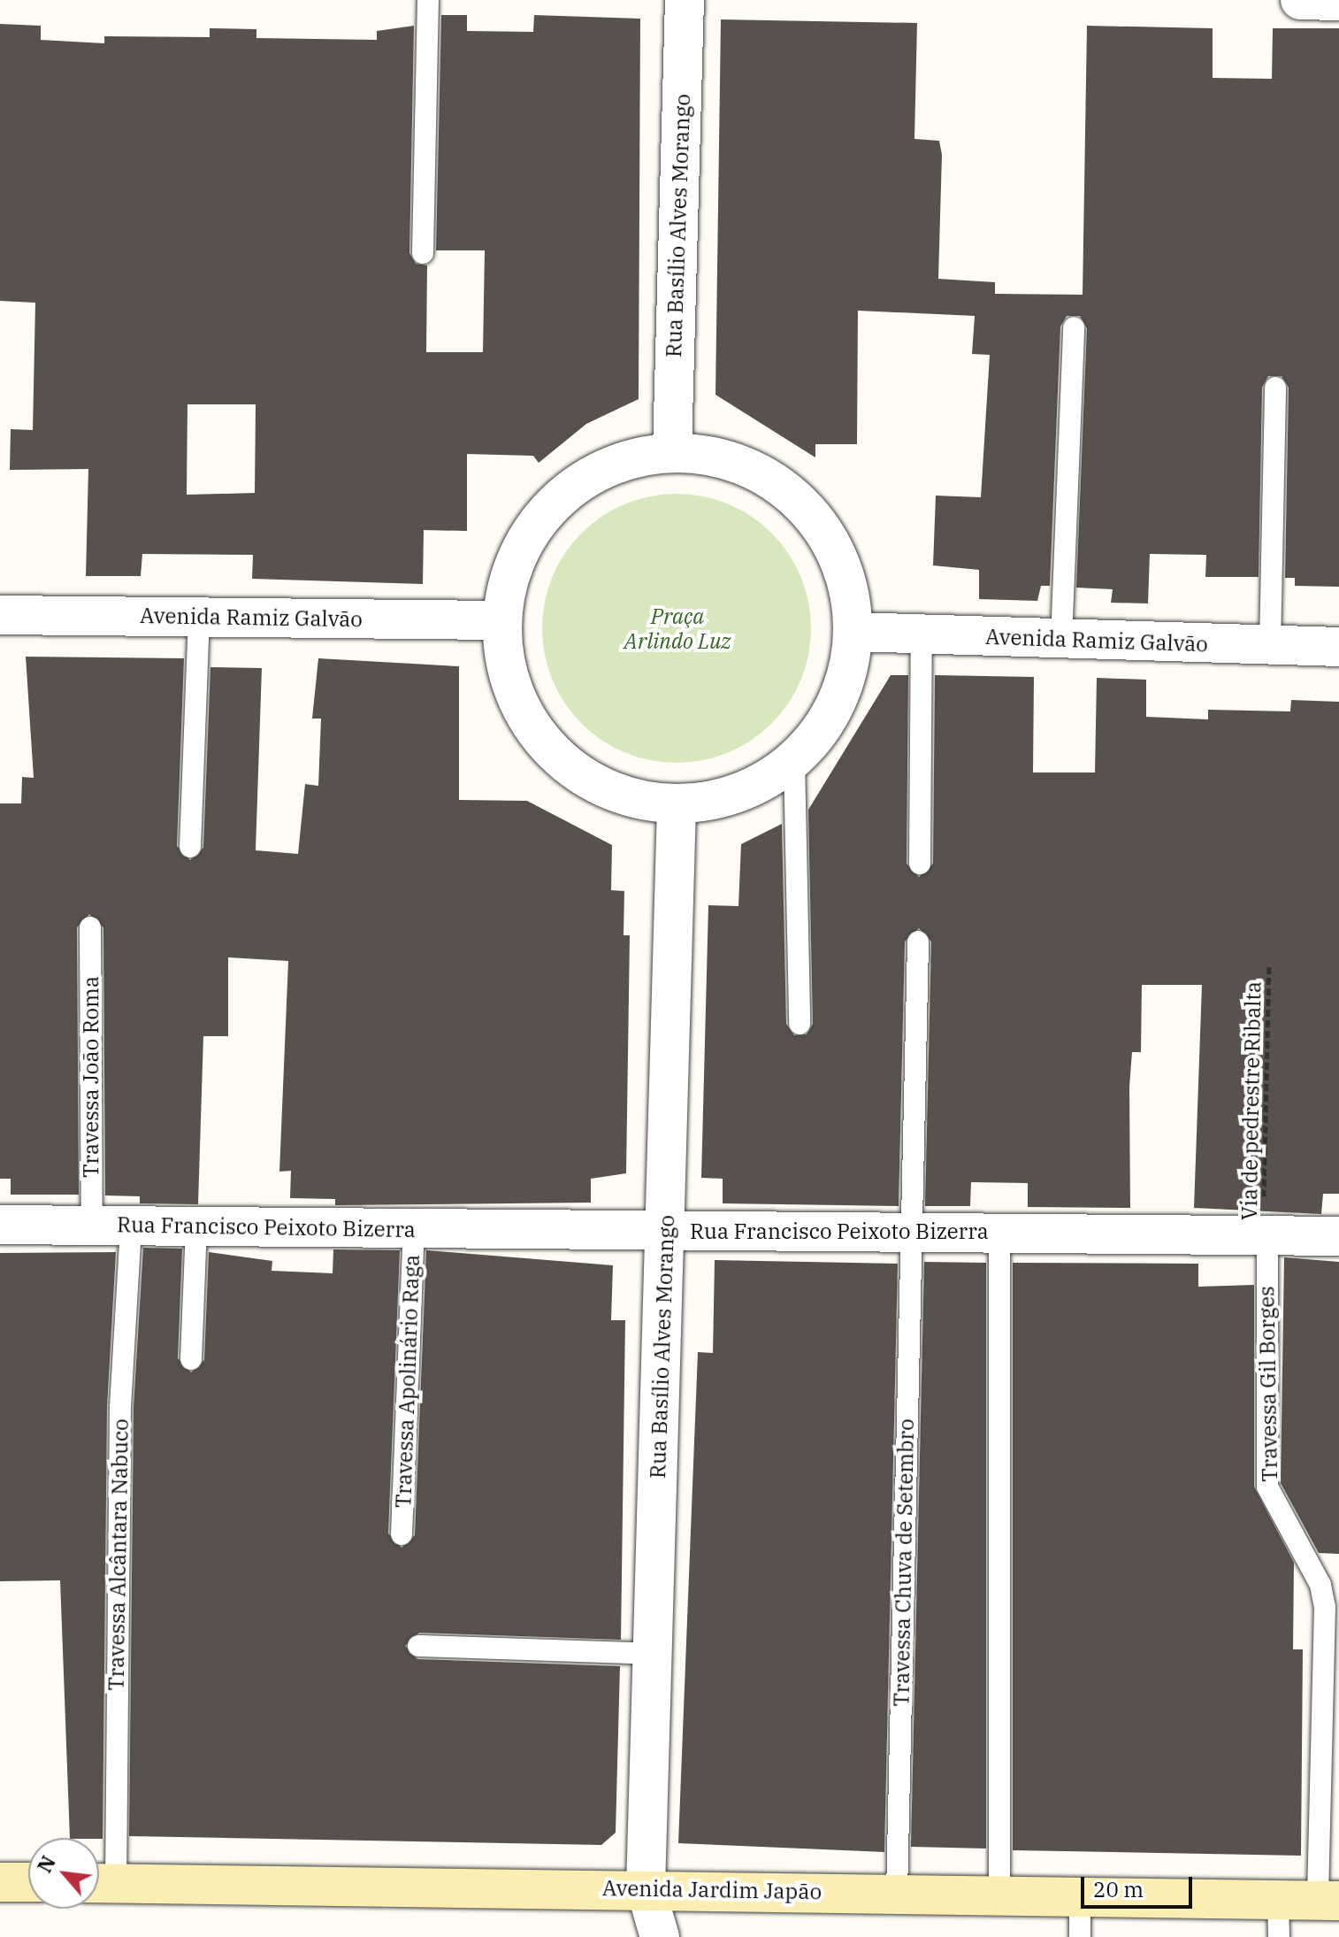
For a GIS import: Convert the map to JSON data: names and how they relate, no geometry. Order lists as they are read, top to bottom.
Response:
{
  "streets": {
    "main road": ["Avenida Jardim Japão"],
    "street": ["Rua Basílio Alves Morango", "Avenida Ramiz Galvão", "Rua Francisco Peixoto Bizerra"],
    "lane": [
      "Travessa João Roma",
      "Travessa Apolinário Raga",
      "Travessa Gil Borges",
      "Travessa Alcântara Nabuco",
      "Travessa Chuva de Setembro"
    ],
    "path": ["Via de pedrestre Ribalta"]
  },
  "crossings": [
    ["Rua Basílio Alves Morango", "Rua Francisco Peixoto Bizerra"],
    ["Rua Basílio Alves Morango", "Avenida Jardim Japão"],
    ["Travessa João Roma", "Rua Francisco Peixoto Bizerra"],
    ["Via de pedrestre Ribalta", "Rua Francisco Peixoto Bizerra"],
    ["Via de pedrestre Ribalta", "Travessa Gil Borges"],
    ["Rua Francisco Peixoto Bizerra", "Travessa Apolinário Raga"],
    ["Rua Francisco Peixoto Bizerra", "Travessa Gil Borges"],
    ["Rua Francisco Peixoto Bizerra", "Travessa Alcântara Nabuco"],
    ["Rua Francisco Peixoto Bizerra", "Travessa Chuva de Setembro"],
    ["Travessa Gil Borges", "Avenida Jardim Japão"],
    ["Travessa Alcântara Nabuco", "Avenida Jardim Japão"],
    ["Travessa Chuva de Setembro", "Avenida Jardim Japão"]
  ],
  "parks": ["Praça Arlindo Luz"],
  "scale_bar": "20 m",
  "north": "top left"
}
